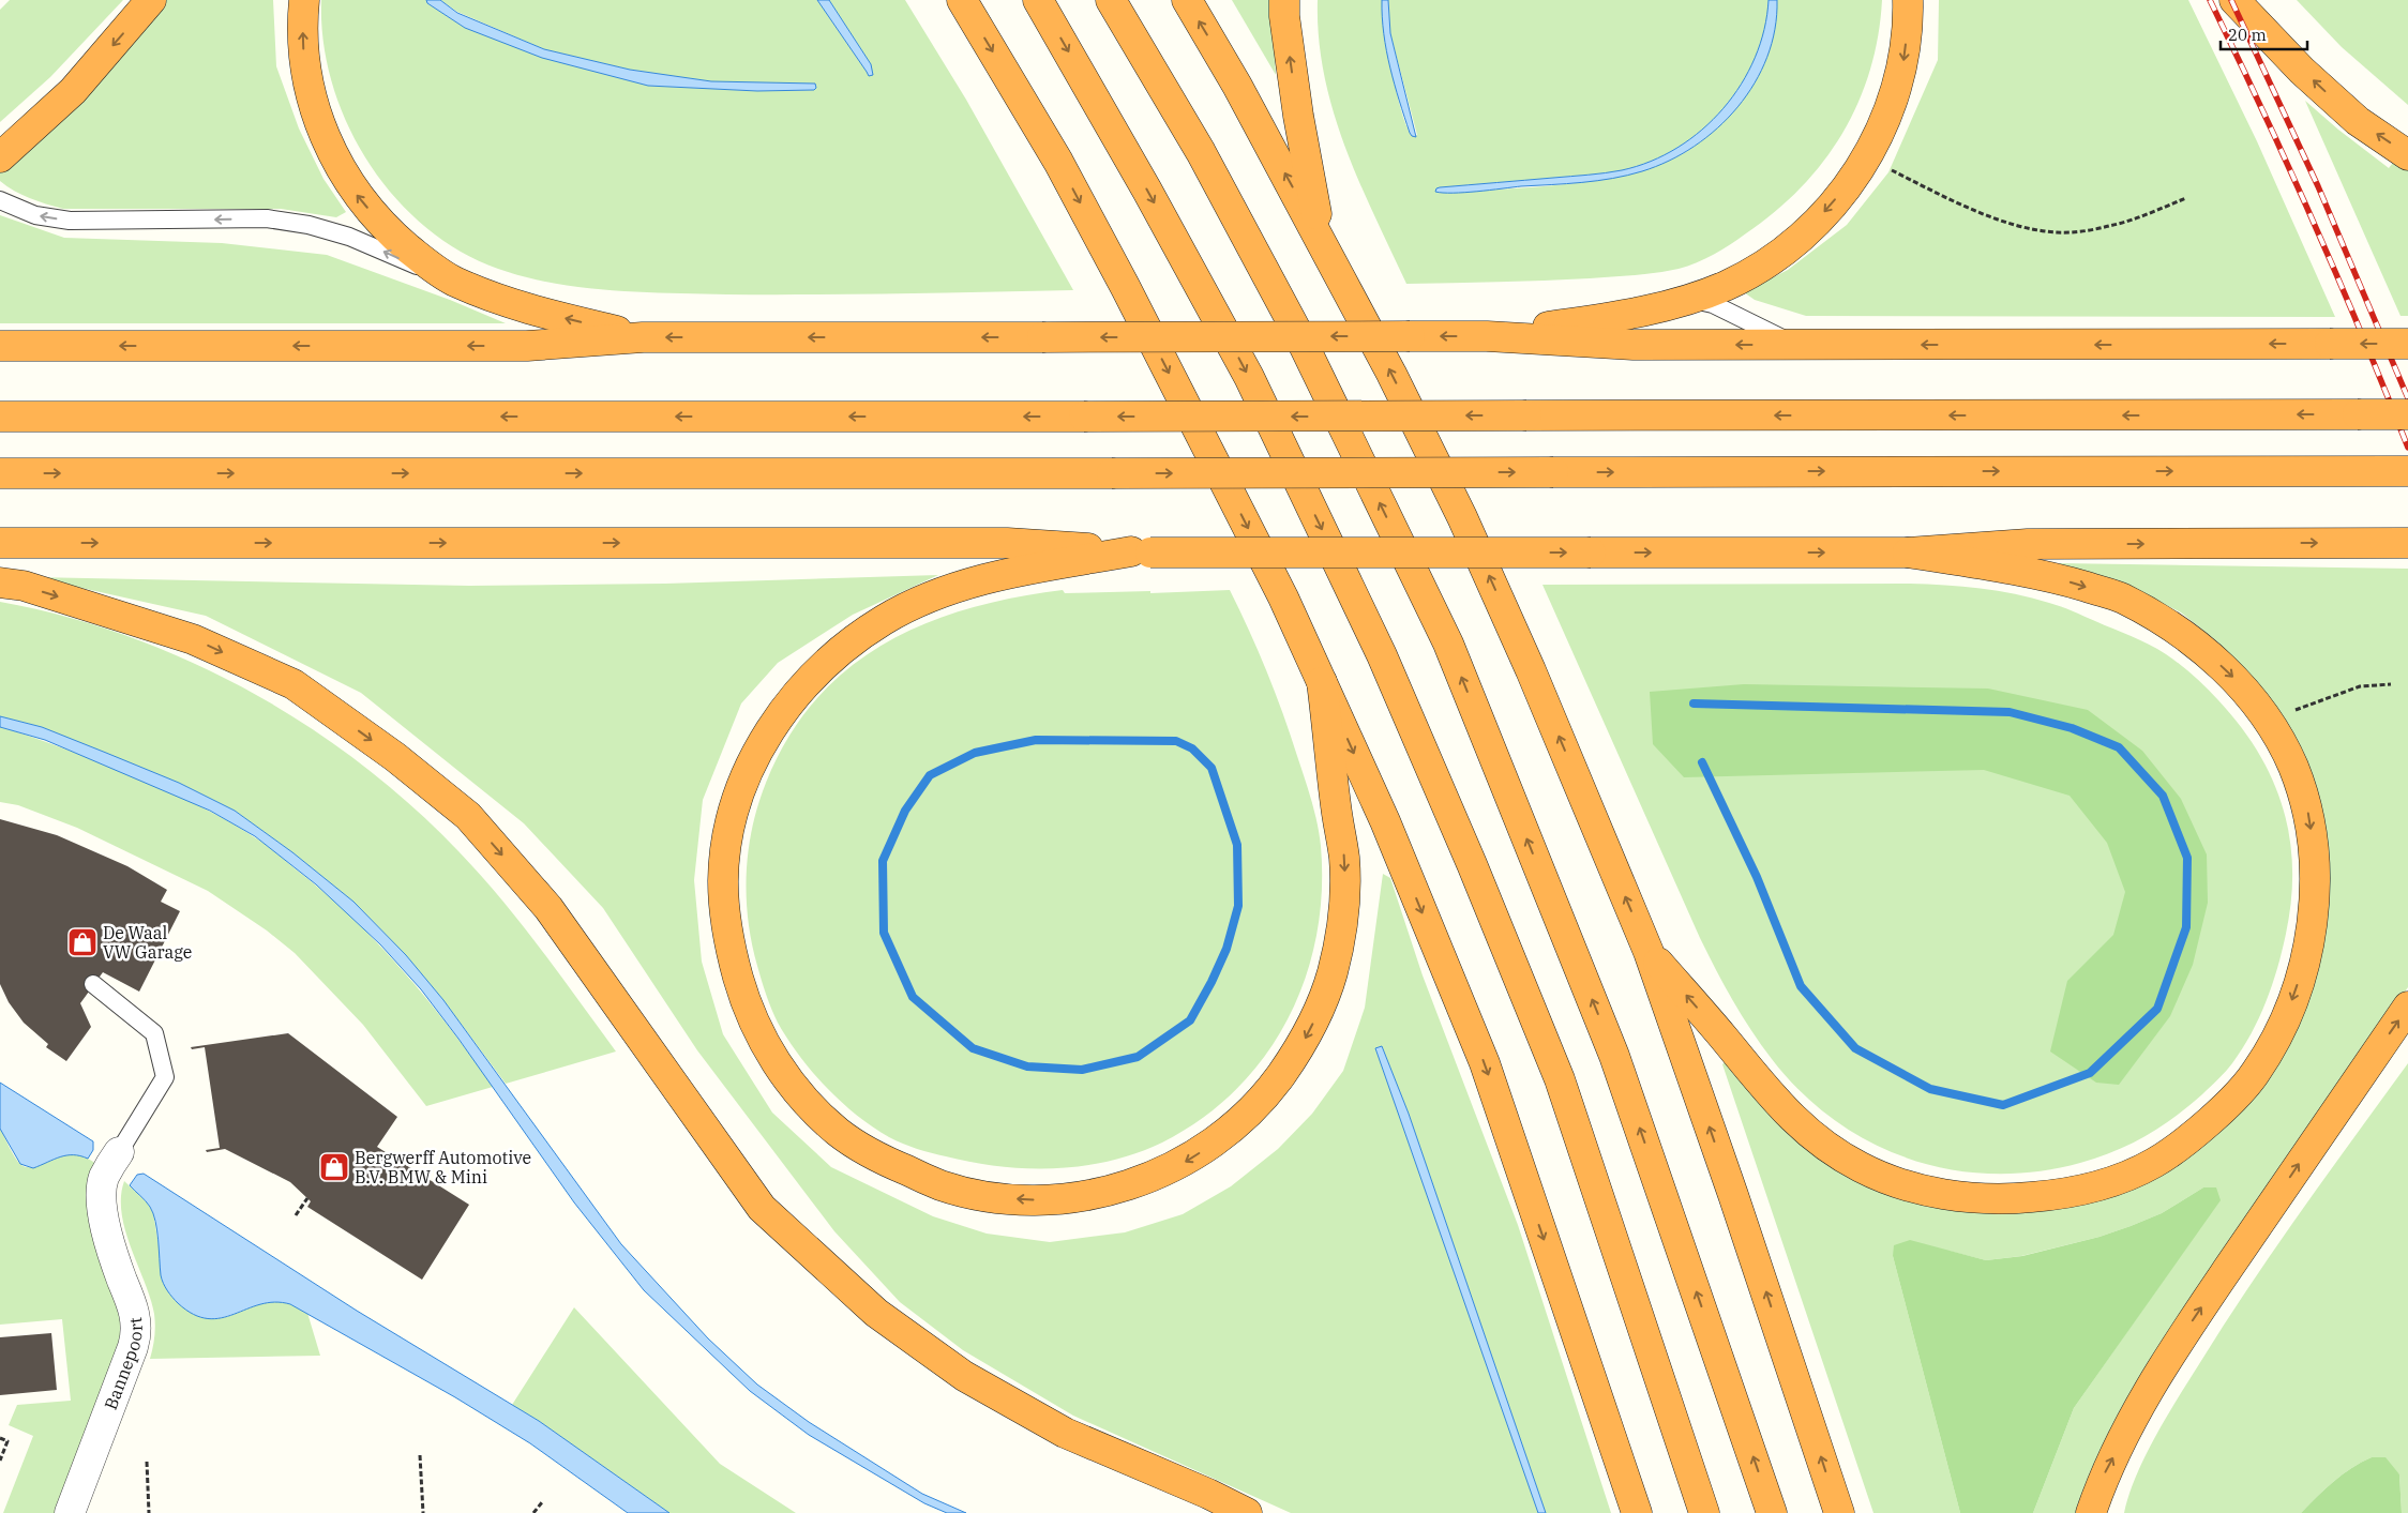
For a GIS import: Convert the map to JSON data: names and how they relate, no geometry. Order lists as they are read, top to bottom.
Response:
{
  "streets": {
    "street": ["Bannepoort"]
  },
  "places": {
    "shop": ["De Waal VW Garage", "Bergwerff Automotive B.V. BMW & Mini"]
  },
  "scale_bar": "20 m"
}
